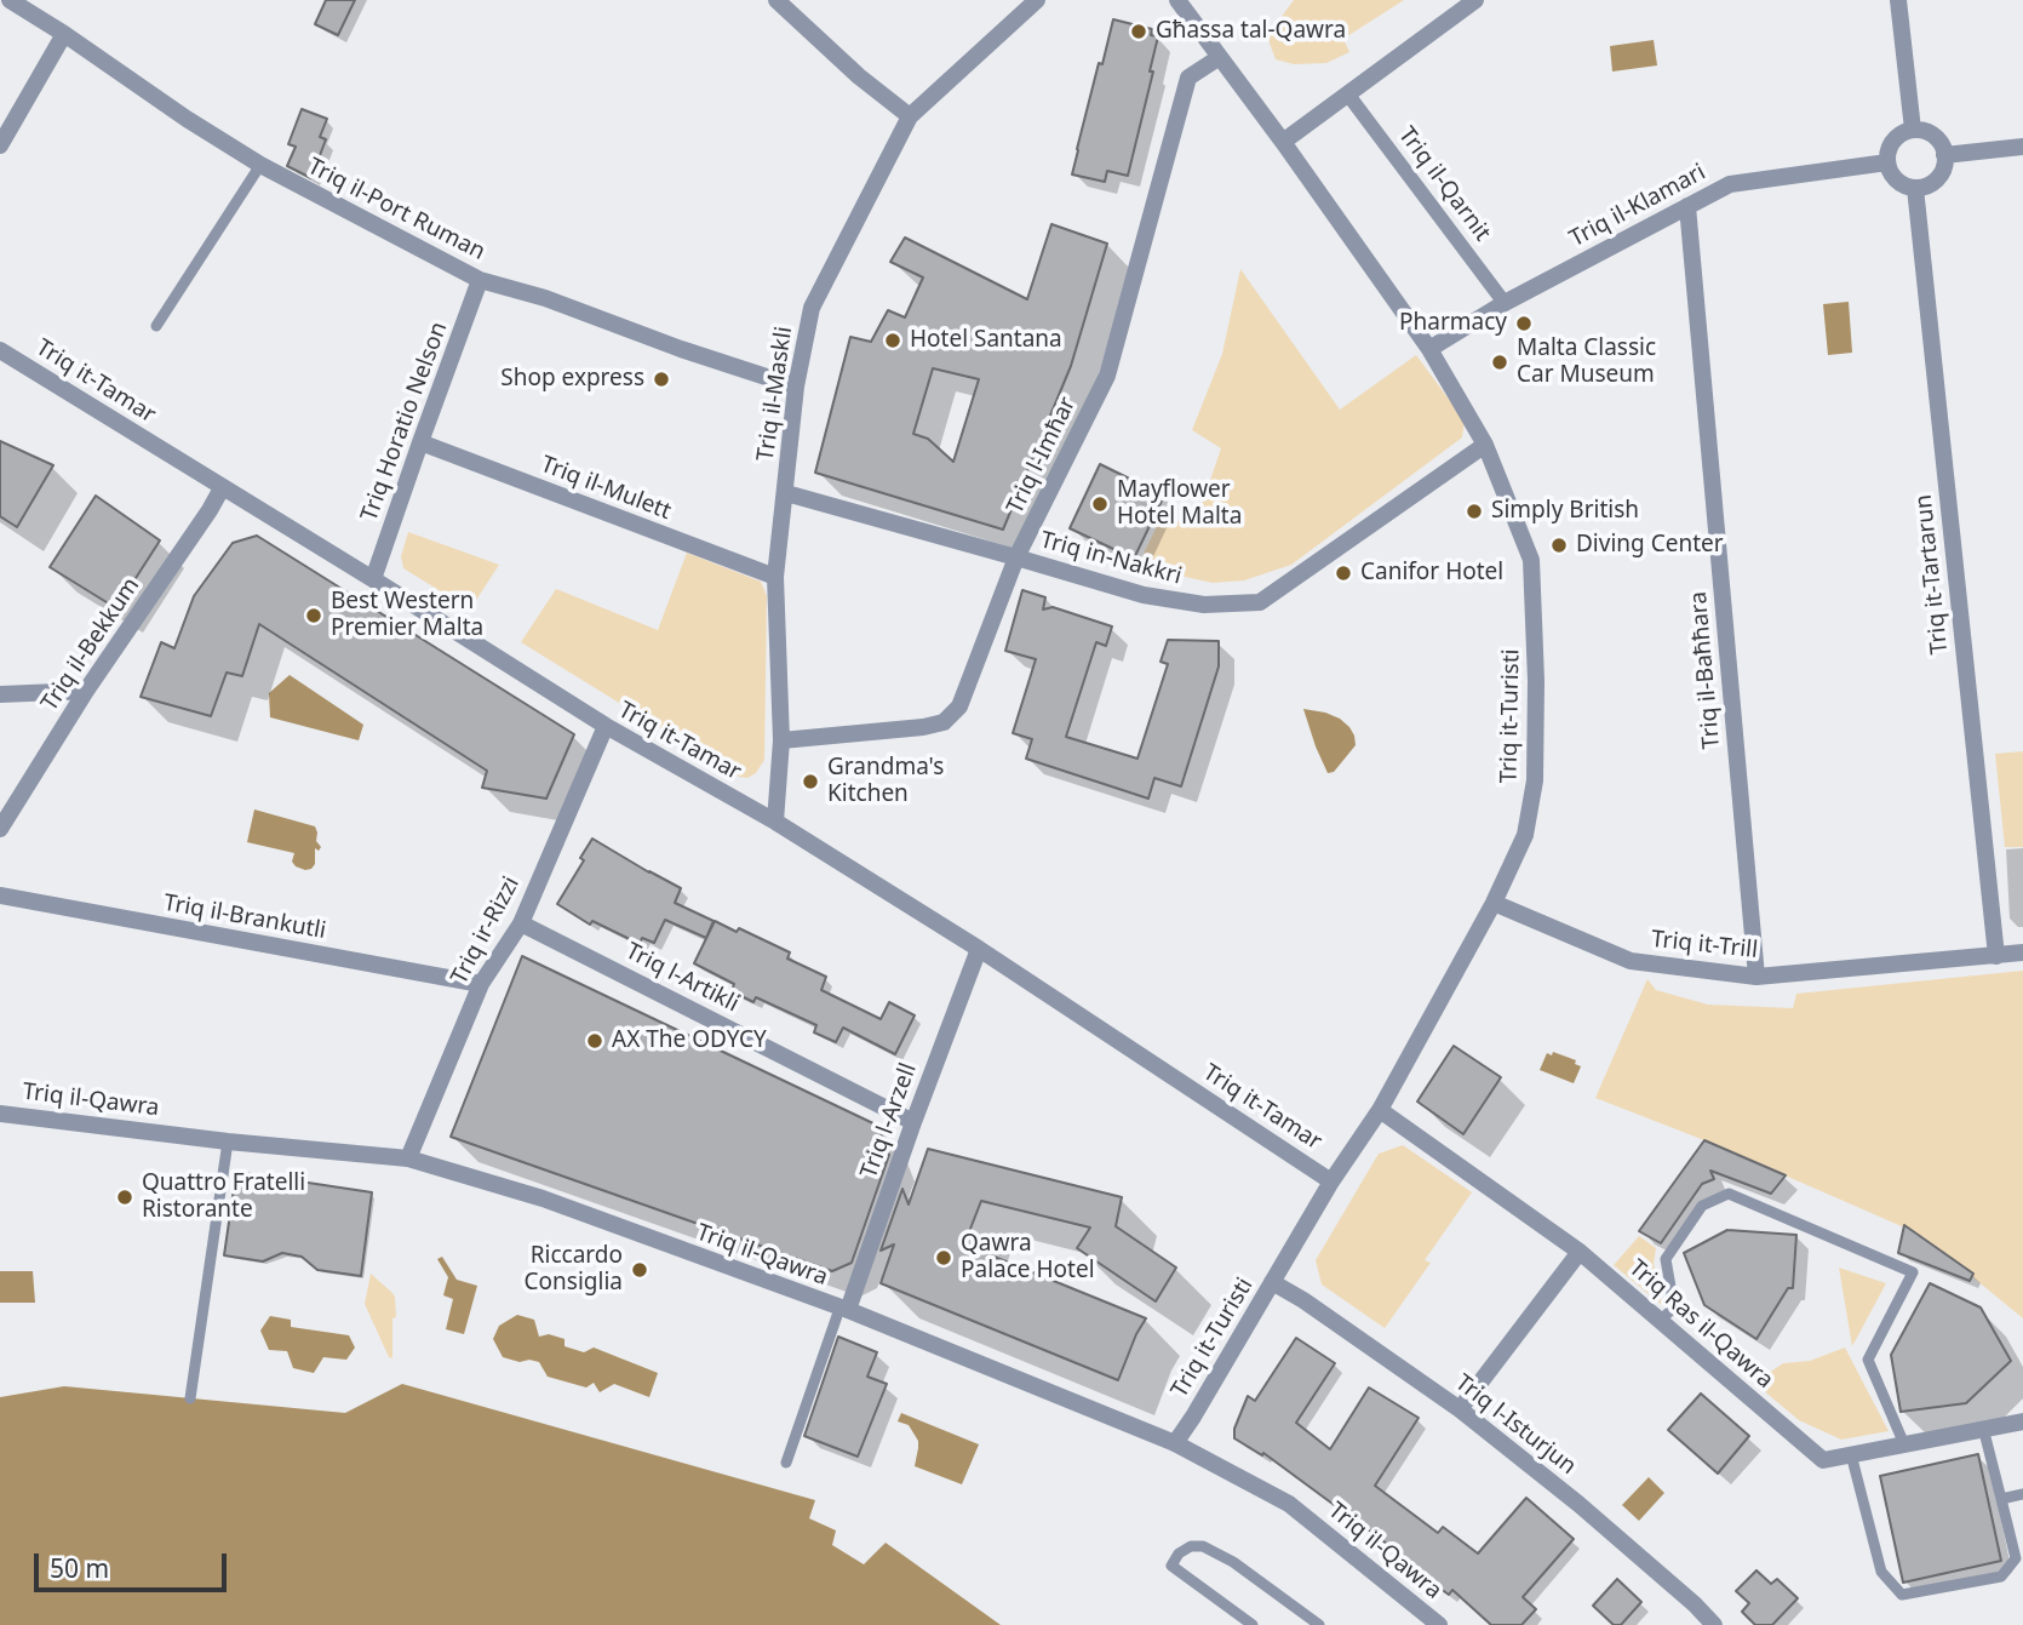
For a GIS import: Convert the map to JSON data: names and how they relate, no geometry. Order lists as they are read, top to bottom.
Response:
{
  "streets": {
    "street": [
      "Triq il-Qarnit",
      "Triq il-Klamari",
      "Triq il-Port Ruman",
      "Triq it-Tamar",
      "Triq il-Maskli",
      "Triq Horatio Nelson",
      "Triq l-Imħar",
      "Triq il-Mulett",
      "Triq in-Nakkri",
      "Triq it-Tartarun",
      "Triq il-Bekkum",
      "Triq il-Baħħara",
      "Triq it-Turisti",
      "Triq il-Brankutli",
      "Triq ir-Rizzi",
      "Triq it-Trill",
      "Triq l-Artikli",
      "Triq il-Qawra",
      "Triq l-Arzell",
      "Triq Ras il-Qawra",
      "Triq l-Isturjun"
    ]
  },
  "crossings": [
    ["Triq il-Qarnit", "Triq il-Klamari"],
    ["Triq il-Klamari", "Triq it-Tartarun"],
    ["Triq il-Klamari", "Triq il-Baħħara"],
    ["Triq il-Klamari", "Triq it-Turisti"],
    ["Triq il-Port Ruman", "Triq il-Maskli"],
    ["Triq il-Port Ruman", "Triq Horatio Nelson"],
    ["Triq it-Tamar", "Triq il-Maskli"],
    ["Triq it-Tamar", "Triq Horatio Nelson"],
    ["Triq it-Tamar", "Triq il-Bekkum"],
    ["Triq it-Tamar", "Triq it-Turisti"],
    ["Triq it-Tamar", "Triq ir-Rizzi"],
    ["Triq it-Tamar", "Triq l-Arzell"],
    ["Triq il-Maskli", "Triq l-Imħar"],
    ["Triq il-Maskli", "Triq il-Mulett"],
    ["Triq il-Maskli", "Triq in-Nakkri"],
    ["Triq Horatio Nelson", "Triq il-Mulett"],
    ["Triq l-Imħar", "Triq in-Nakkri"],
    ["Triq l-Imħar", "Triq it-Turisti"],
    ["Triq in-Nakkri", "Triq it-Turisti"],
    ["Triq it-Tartarun", "Triq it-Trill"],
    ["Triq il-Baħħara", "Triq it-Trill"],
    ["Triq it-Turisti", "Triq it-Trill"],
    ["Triq it-Turisti", "Triq il-Qawra"],
    ["Triq it-Turisti", "Triq Ras il-Qawra"],
    ["Triq it-Turisti", "Triq l-Isturjun"],
    ["Triq il-Brankutli", "Triq ir-Rizzi"],
    ["Triq ir-Rizzi", "Triq l-Artikli"],
    ["Triq ir-Rizzi", "Triq il-Qawra"],
    ["Triq l-Artikli", "Triq l-Arzell"],
    ["Triq il-Qawra", "Triq l-Arzell"]
  ],
  "places": [
    "Għassa tal-Qawra",
    "Pharmacy",
    "Hotel Santana",
    "Malta Classic Car Museum",
    "Shop express",
    "Mayflower Hotel Malta",
    "Simply British",
    "Diving Center",
    "Canifor Hotel",
    "Best Western Premier Malta",
    "Grandma's Kitchen",
    "AX The ODYCY",
    "Quattro Fratelli Ristorante",
    "Qawra Palace Hotel",
    "Riccardo Consiglia"
  ],
  "scale_bar": "50 m"
}
